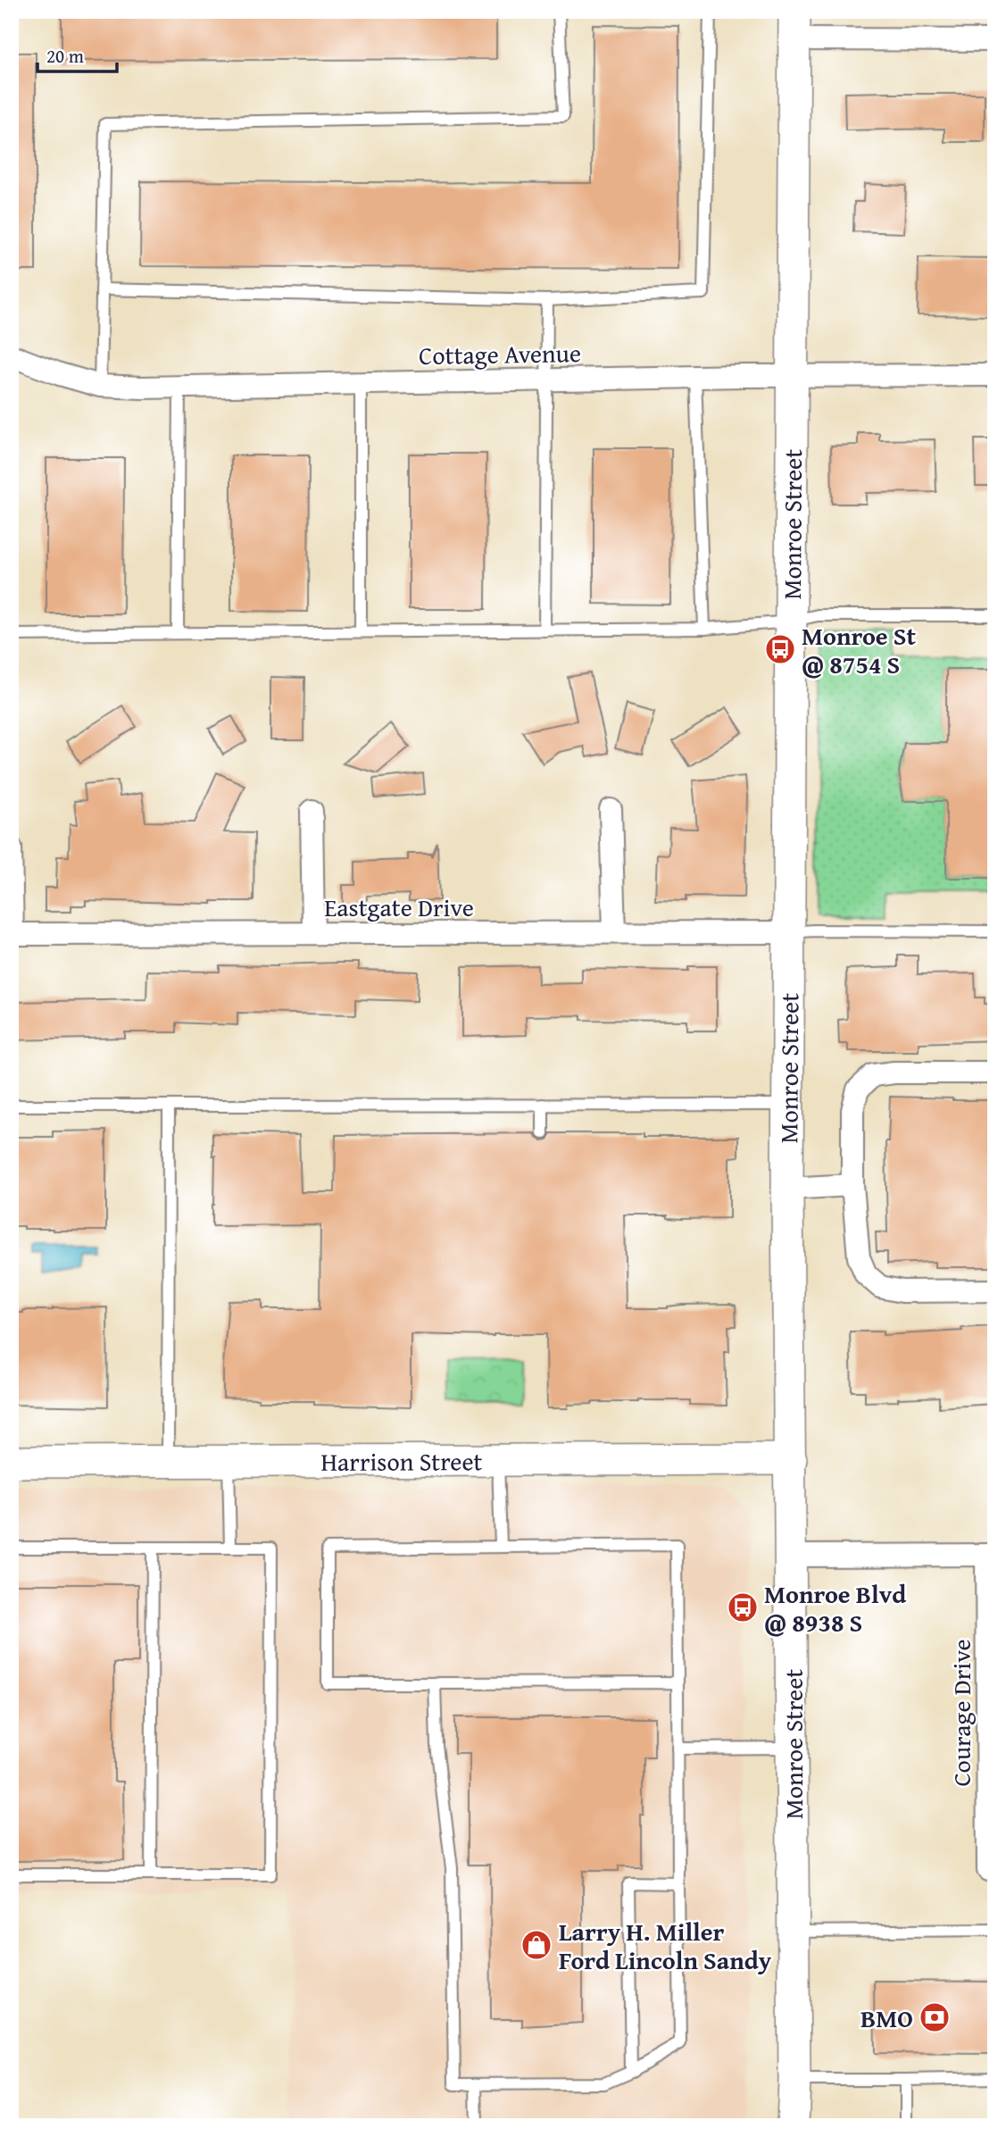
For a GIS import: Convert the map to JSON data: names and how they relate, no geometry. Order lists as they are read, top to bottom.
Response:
{
  "streets": {
    "street": [
      "Cottage Avenue",
      "Monroe Street",
      "Eastgate Drive",
      "Harrison Street",
      "Courage Drive"
    ]
  },
  "crossings": [
    ["Cottage Avenue", "Monroe Street"],
    ["Monroe Street", "Eastgate Drive"],
    ["Monroe Street", "Harrison Street"]
  ],
  "places": {
    "bus stop": ["Monroe St @ 8754 S", "Monroe Blvd @ 8938 S"],
    "shop": ["Larry H. Miller Ford Lincoln Sandy"],
    "bank": ["BMO"]
  },
  "scale_bar": "20 m"
}
